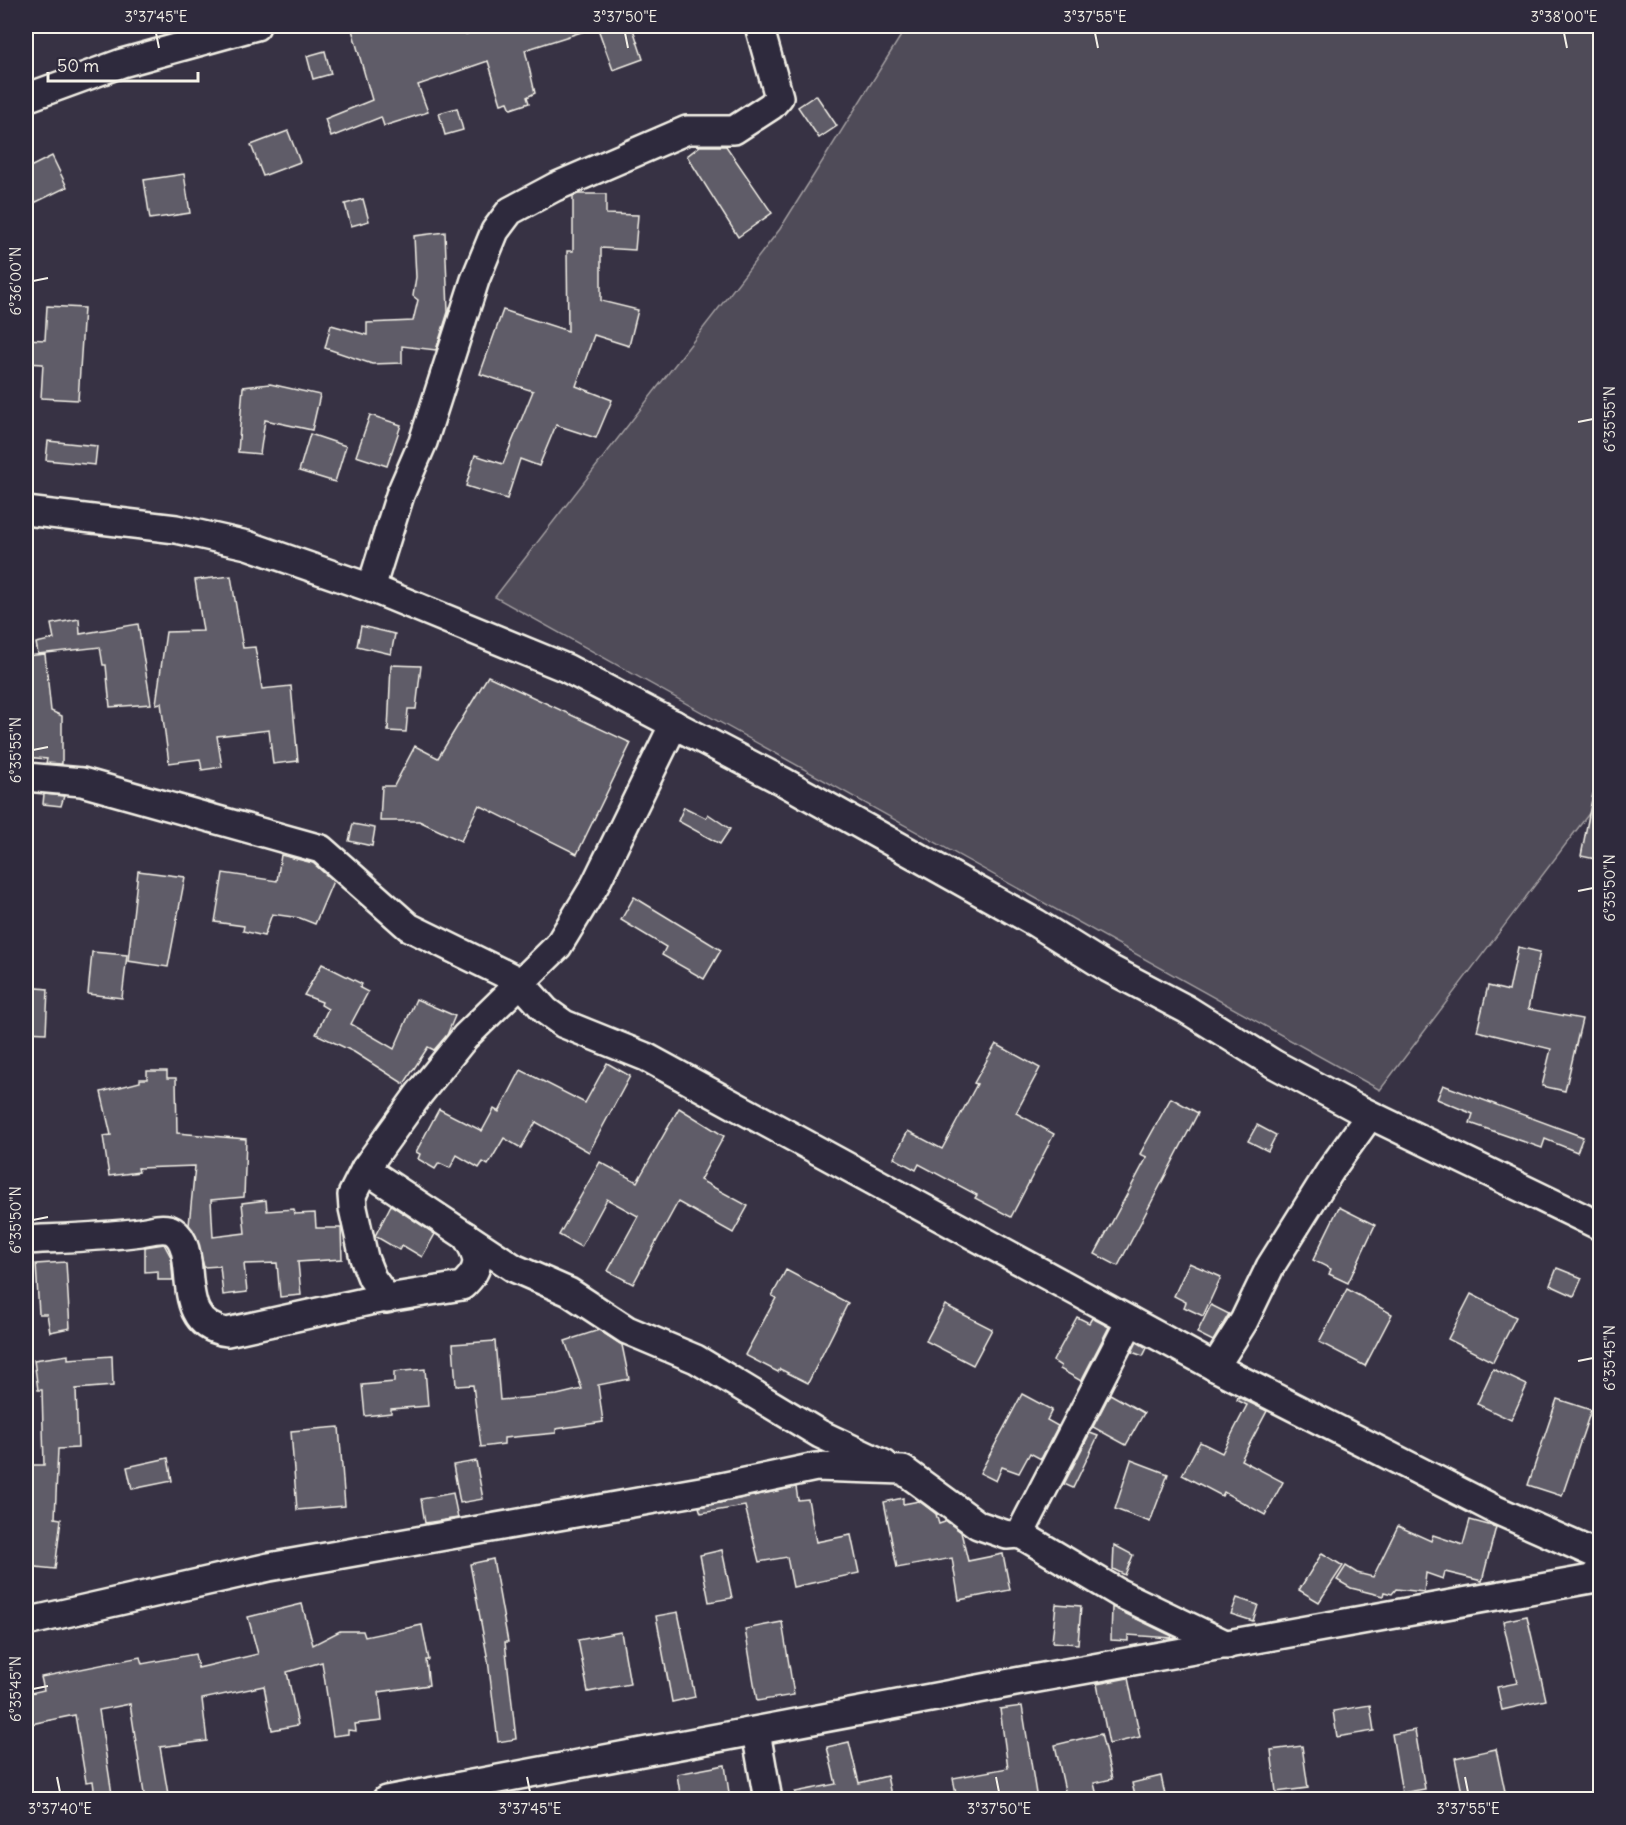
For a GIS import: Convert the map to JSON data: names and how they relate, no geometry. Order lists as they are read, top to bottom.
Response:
{
  "scale_bar": "50 m",
  "coordinates": [
    "3°37'45\"E",
    "3°37'50\"E",
    "3°37'55\"E",
    "3°38'00\"E",
    "6°36'00\"N",
    "6°35'55\"N",
    "6°35'50\"N",
    "6°35'45\"N",
    "3°37'40\"E"
  ]
}
